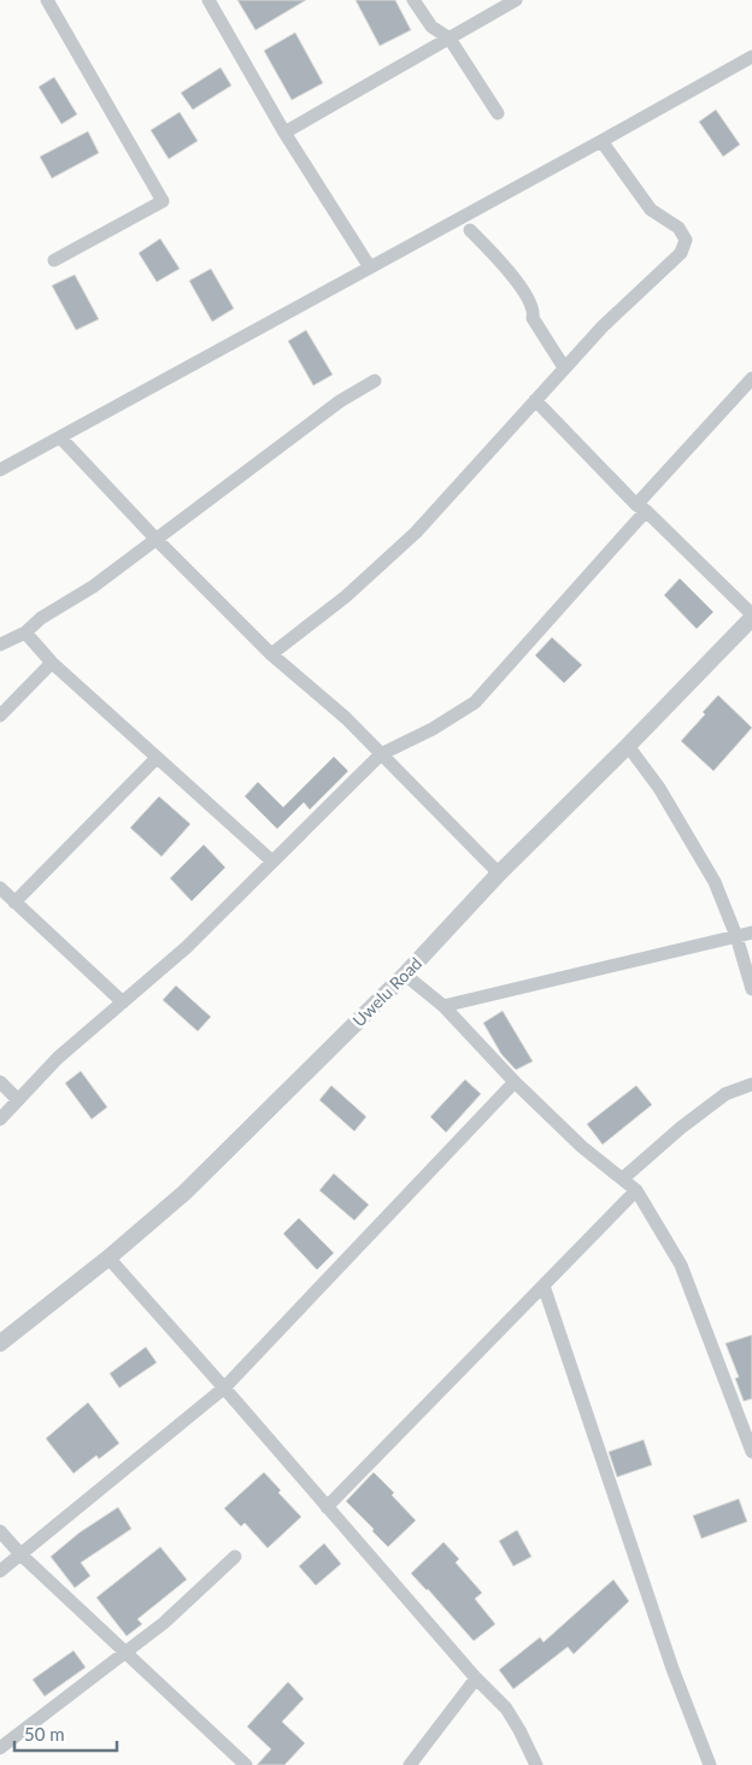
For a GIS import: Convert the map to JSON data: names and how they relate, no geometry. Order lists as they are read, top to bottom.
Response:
{
  "streets": {
    "street": ["Uwelu Road"]
  },
  "scale_bar": "50 m"
}
